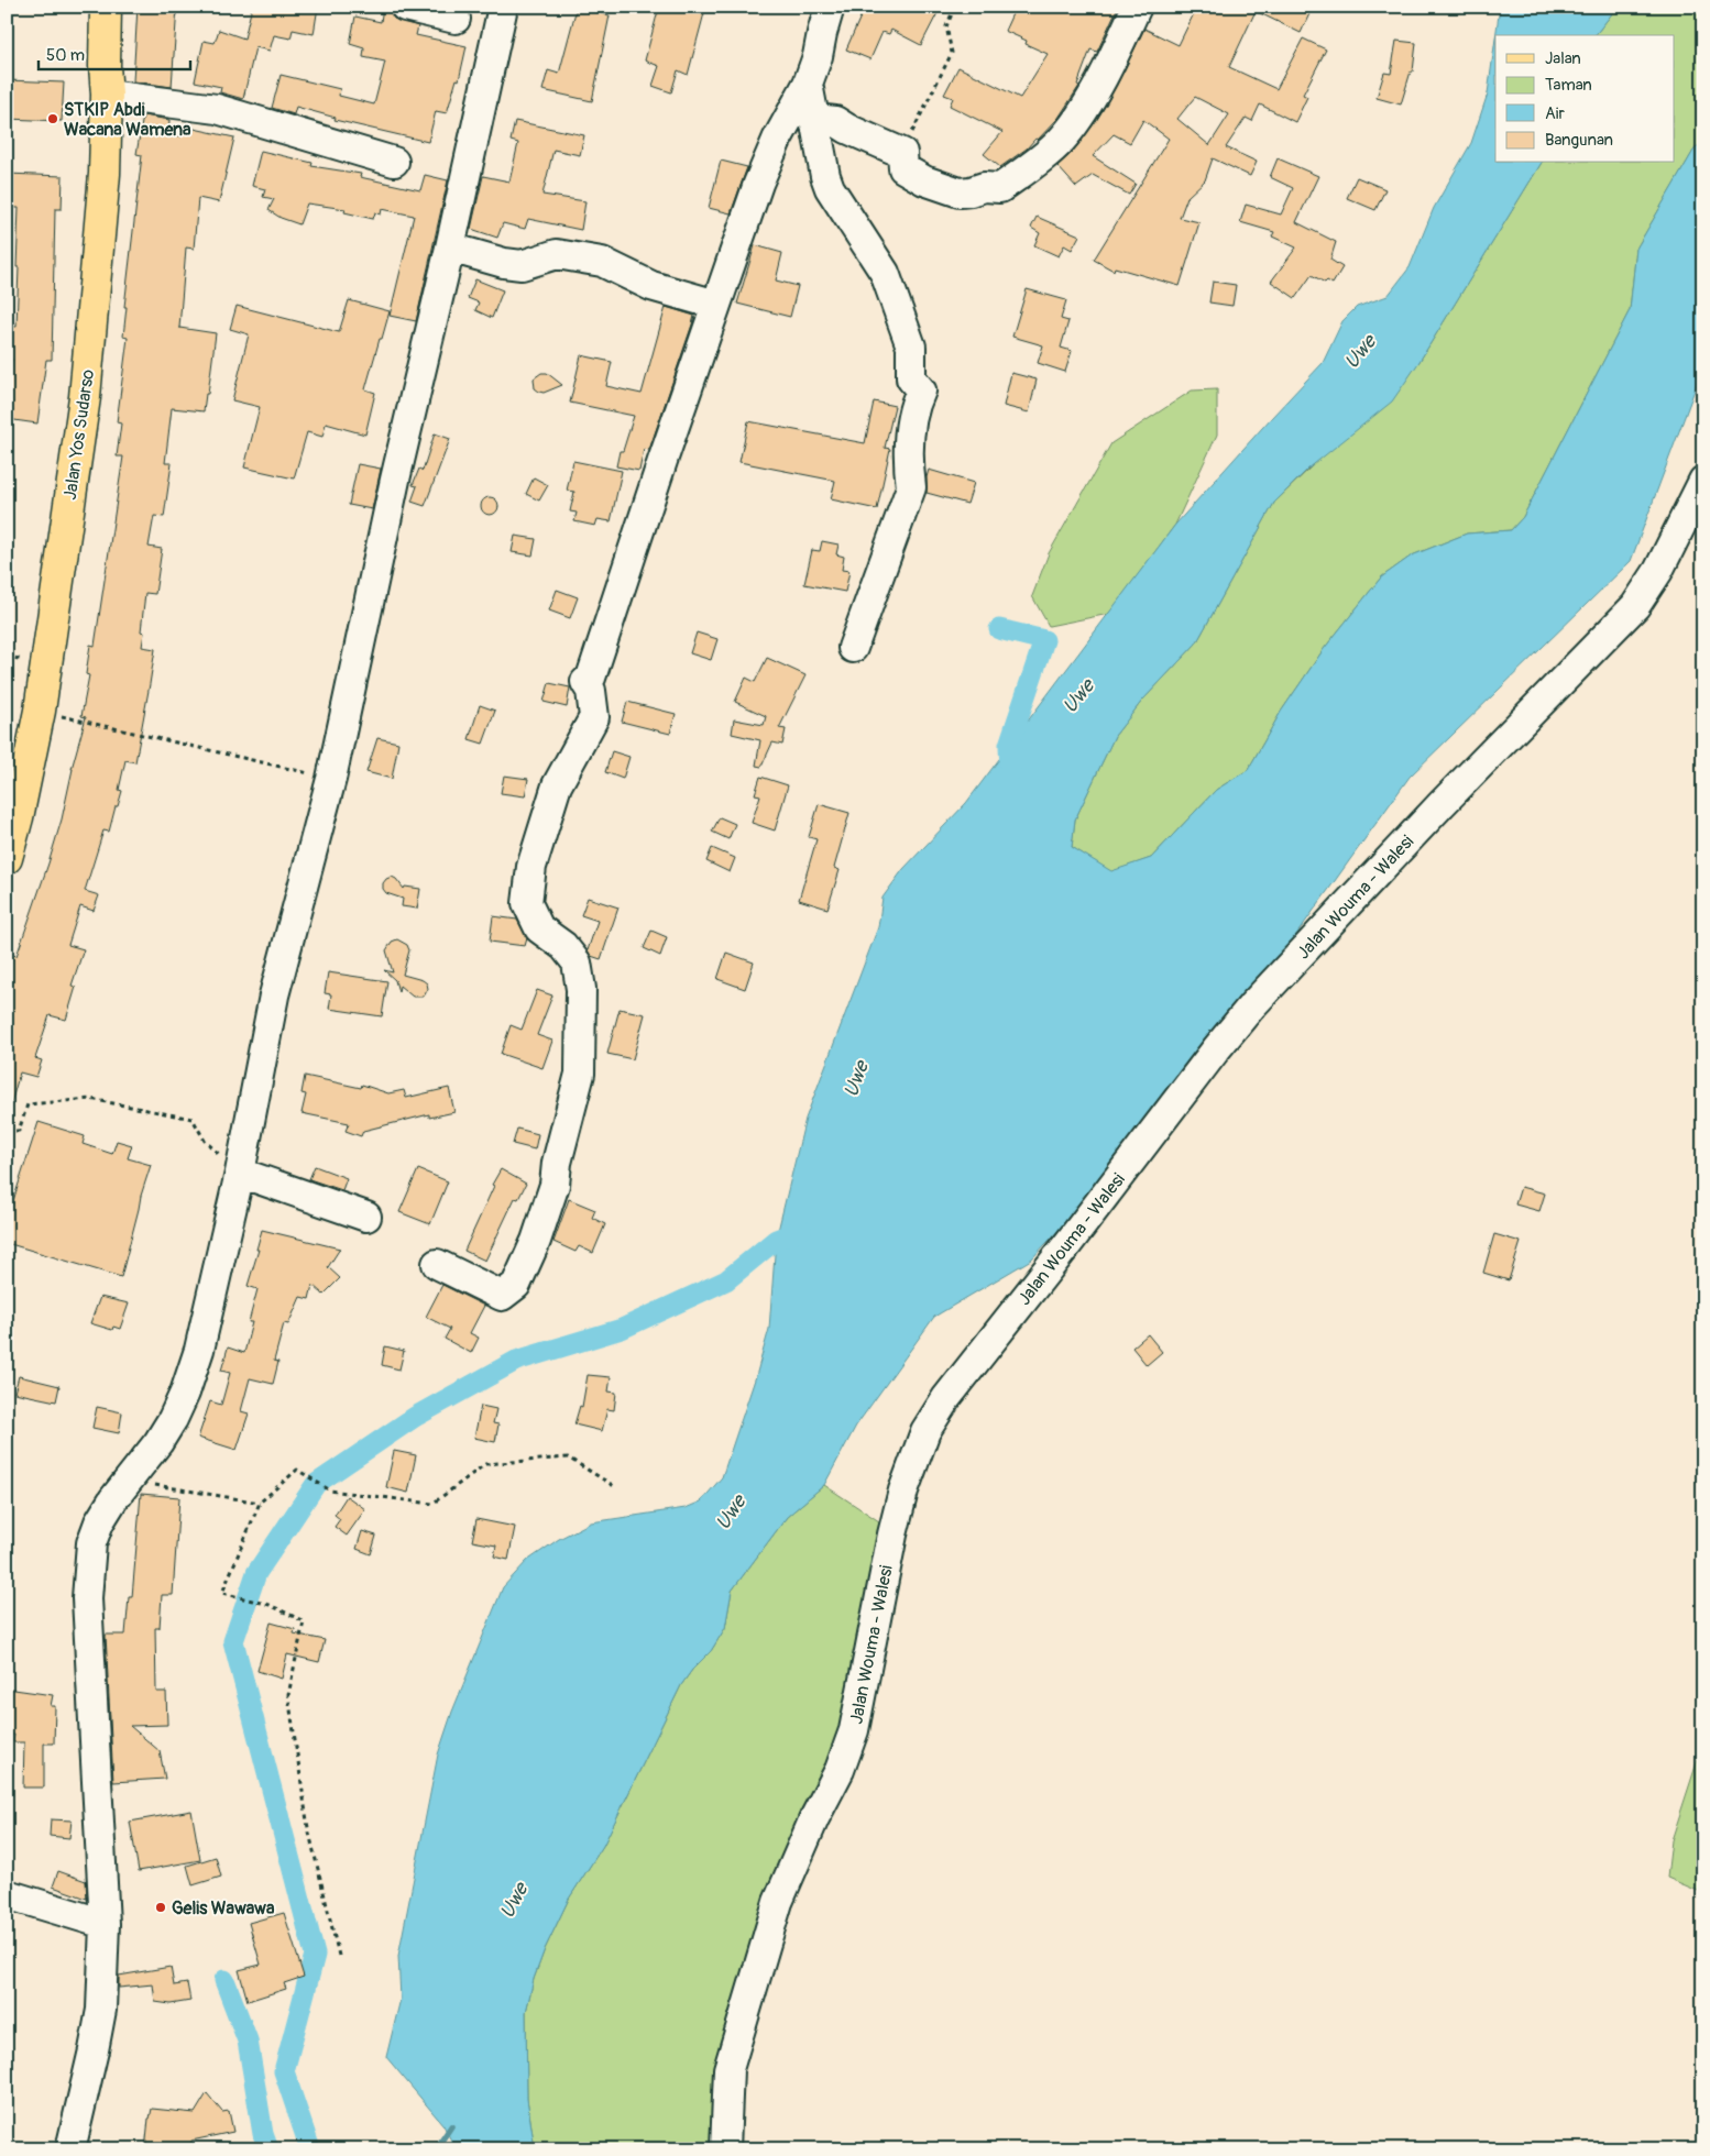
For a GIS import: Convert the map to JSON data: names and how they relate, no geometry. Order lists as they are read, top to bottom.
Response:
{
  "streets": {
    "main road": ["Jalan Yos Sudarso"],
    "street": ["Jalan Wouma - Walesi"]
  },
  "water": ["Uwe"],
  "places": ["STKIP Abdi Wacana Wamena", "Gelis Wawawa"],
  "legend": [
    "Jalan",
    "Taman",
    "Air",
    "Bangunan"
  ],
  "scale_bar": "50 m"
}
